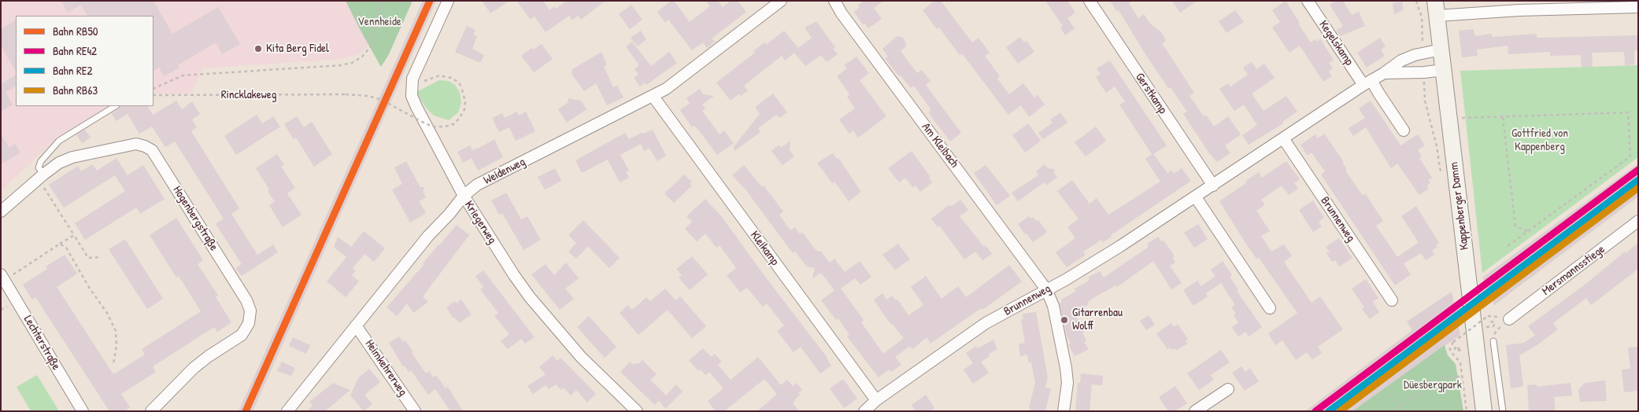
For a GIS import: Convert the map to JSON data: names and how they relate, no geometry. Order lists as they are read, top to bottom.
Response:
{
  "streets": {
    "main road": ["Kappenberger Damm"],
    "street": [
      "Kegelskamp",
      "Gerstkamp",
      "Am Kleibach",
      "Weidenweg",
      "Hogenbergstraße",
      "Brunnenweg",
      "Kriegerweg",
      "Kleikamp",
      "Mersmannsstiege",
      "Lechterstraße",
      "Heimkehrerweg"
    ],
    "path": ["Rincklakeweg"]
  },
  "crossings": [
    ["Kegelskamp", "Brunnenweg"],
    ["Gerstkamp", "Brunnenweg"],
    ["Rincklakeweg", "Kriegerweg"],
    ["Am Kleibach", "Brunnenweg"],
    ["Weidenweg", "Kriegerweg"],
    ["Weidenweg", "Kleikamp"],
    ["Weidenweg", "Heimkehrerweg"],
    ["Kappenberger Damm", "Brunnenweg"],
    ["Brunnenweg", "Kleikamp"]
  ],
  "parks": ["Vennheide", "Gottfried von Kappenberg", "Düesbergpark"],
  "places": ["Kita Berg Fidel", "Gitarrenbau Wolff"],
  "lines": [
    "rail line RB50",
    "rail line RE42",
    "rail line RE2",
    "rail line RB63"
  ],
  "legend": [
    "Bahn RB50",
    "Bahn RE42",
    "Bahn RE2",
    "Bahn RB63"
  ]
}
